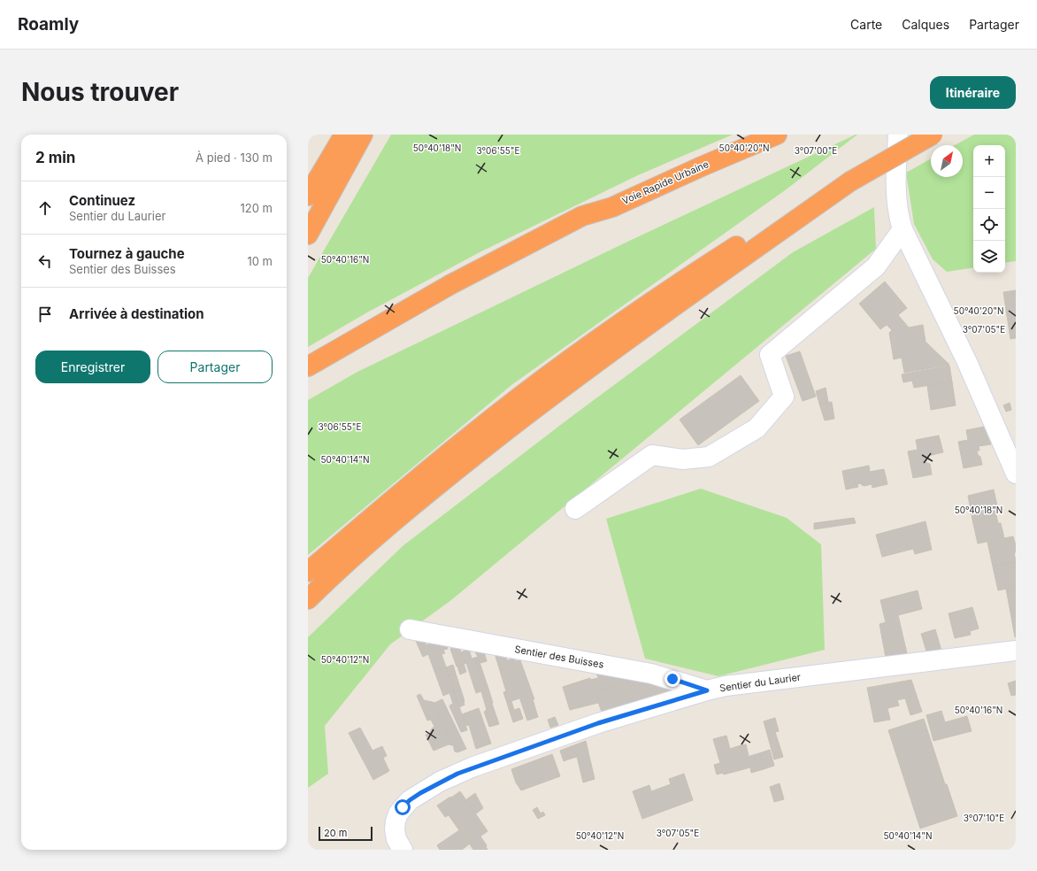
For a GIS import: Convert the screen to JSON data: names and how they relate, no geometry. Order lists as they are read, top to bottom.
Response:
{
  "streets": {
    "highway": ["Voie Rapide Urbaine"],
    "street": ["Sentier des Buisses", "Sentier du Laurier"]
  },
  "crossings": [
    ["Sentier des Buisses", "Sentier du Laurier"]
  ],
  "scale_bar": "20 m",
  "north": "top right",
  "page": {
    "header": "Roamly",
    "nav": ["Carte", "Calques", "Partager"],
    "buttons": [
      "Itinéraire",
      ["Enregistrer", "Partager"]
    ],
    "title": "Nous trouver",
    "heading": ["2 min", "À pied · 130 m"],
    "map_buttons": ["+", "−"],
    "list": [
      ["Continuez", "Sentier du Laurier", "120 m"],
      ["Tournez à gauche", "Sentier des Buisses", "10 m"],
      "Arrivée à destination"
    ],
    "scale": "20 m"
  },
  "coordinates": [
    "50°40'18\"N",
    "50°40'20\"N",
    "3°07'00\"E",
    "3°06'55\"E",
    "50°40'16\"N",
    "3°07'05\"E",
    "50°40'14\"N",
    "50°40'12\"N",
    "3°07'10\"E"
  ]
}
